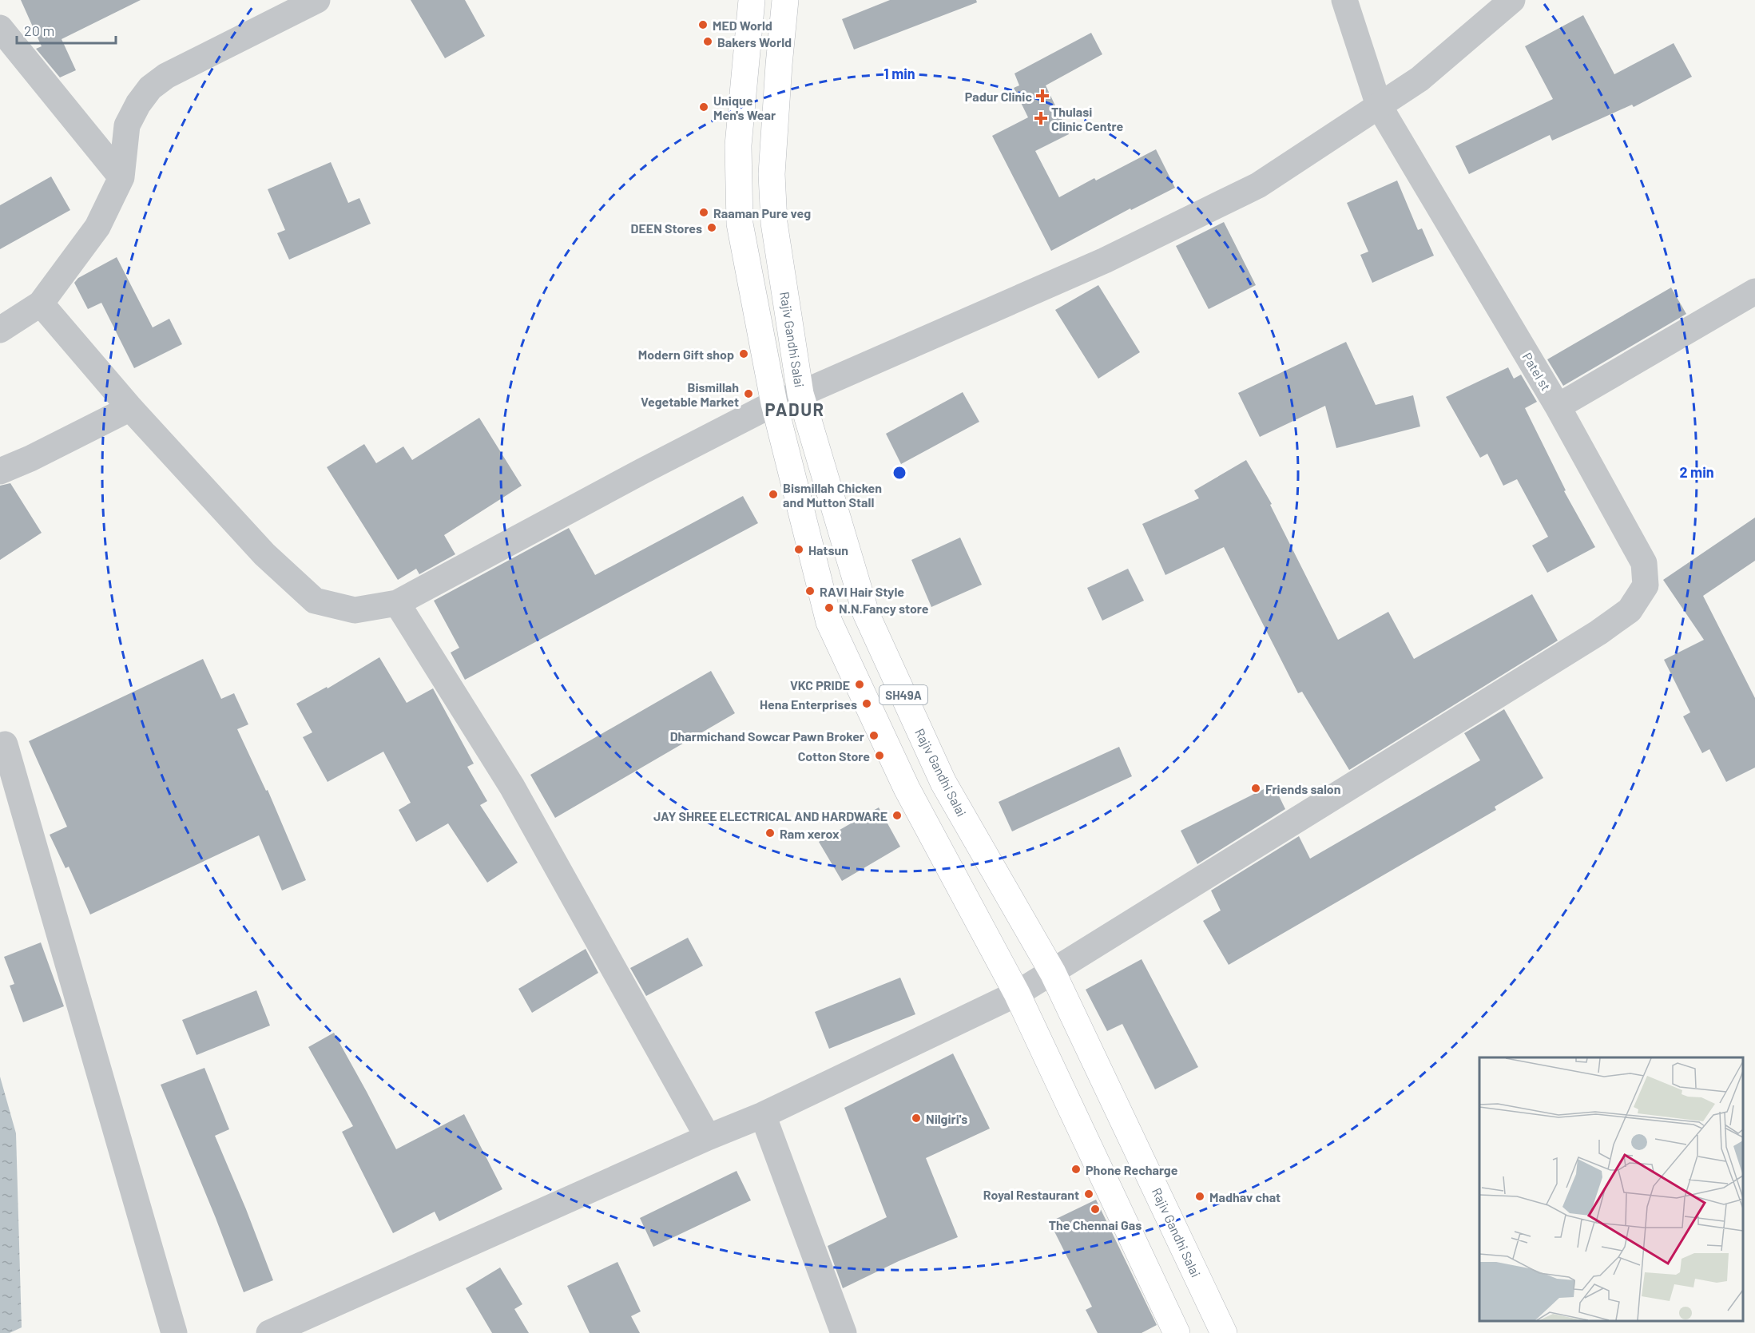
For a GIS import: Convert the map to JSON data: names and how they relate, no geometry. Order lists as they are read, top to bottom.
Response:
{
  "streets": {
    "main road": ["Rajiv Gandhi Salai", "SH49A"],
    "street": ["Patel st"]
  },
  "crossings": [
    ["Rajiv Gandhi Salai", "Patel st"],
    ["Patel st", "SH49A"]
  ],
  "districts": ["PADUR"],
  "places": {
    "other": [
      "MED World",
      "Bakers World",
      "Unique Men's Wear",
      "Raaman Pure veg",
      "DEEN Stores",
      "Modern Gift shop",
      "Bismillah Vegetable Market",
      "Bismillah Chicken and Mutton Stall",
      "Hatsun",
      "RAVI Hair Style",
      "N.N.Fancy store",
      "VKC PRIDE",
      "Hena Enterprises",
      "Dharmichand Sowcar Pawn Broker",
      "Cotton Store",
      "Friends salon",
      "JAY SHREE ELECTRICAL AND HARDWARE",
      "Ram xerox",
      "Nilgiri's",
      "Phone Recharge",
      "Royal Restaurant",
      "Madhav chat",
      "The Chennai Gas"
    ],
    "health": ["Padur Clinic", "Thulasi Clinic Centre"]
  },
  "scale_bar": "20 m",
  "rings": ["1 min", "2 min"]
}
